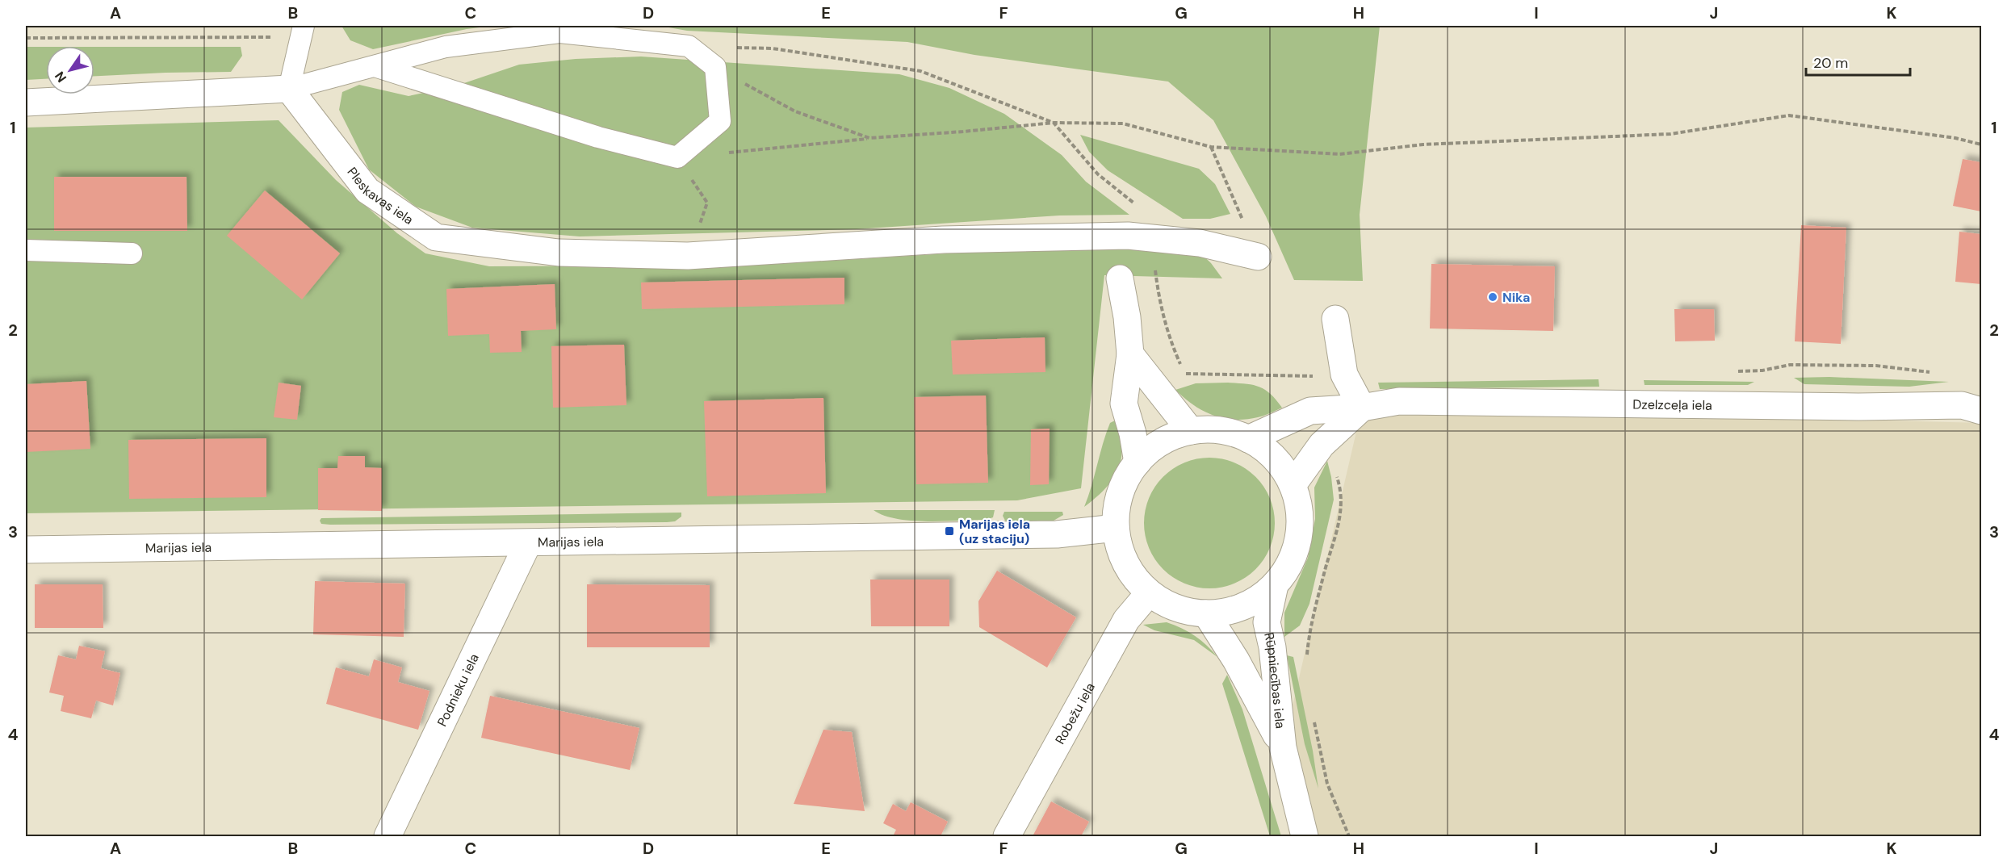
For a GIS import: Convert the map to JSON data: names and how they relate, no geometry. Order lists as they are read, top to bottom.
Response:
{
  "streets": {
    "street": [
      "Pleskavas iela",
      "Dzelzceļa iela",
      "Marijas iela",
      "Rūpniecības iela",
      "Podnieku iela",
      "Robežu iela"
    ]
  },
  "crossings": [
    ["Marijas iela", "Podnieku iela"]
  ],
  "places": {
    "other": ["Nika"],
    "transit": ["Marijas iela (uz staciju)"]
  },
  "scale_bar": "20 m",
  "north": "bottom left",
  "grid": {
    "columns": [
      "A",
      "B",
      "C",
      "D",
      "E",
      "F",
      "G",
      "H",
      "I",
      "J",
      "K"
    ],
    "rows": [
      "1",
      "2",
      "3",
      "4"
    ]
  }
}
